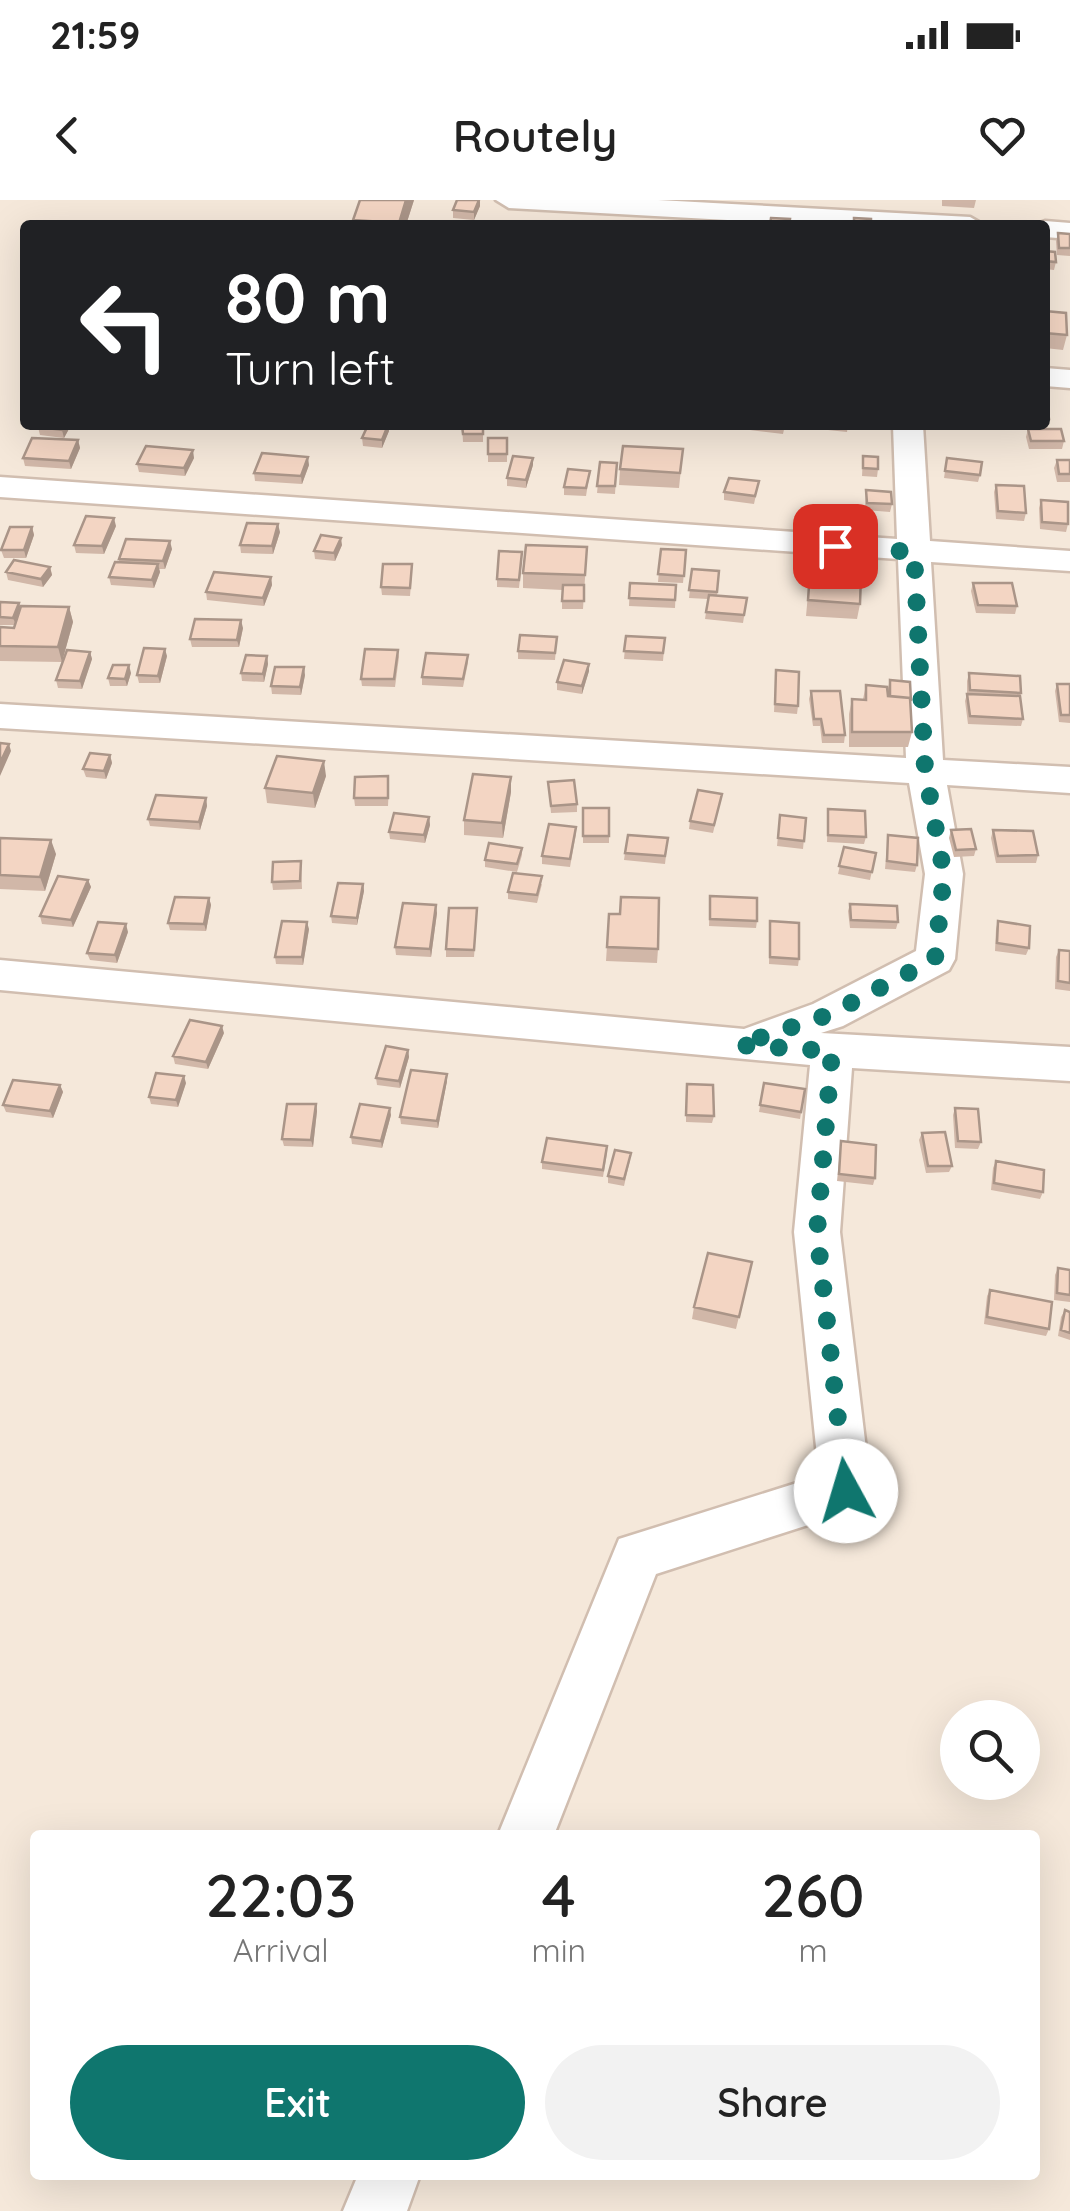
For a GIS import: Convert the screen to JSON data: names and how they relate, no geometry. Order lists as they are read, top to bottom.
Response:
{
  "page": {
    "status": "21:59",
    "header": "Routely",
    "turn": ["80 m", "Turn left"],
    "eta": [
      "22:03",
      "Arrival",
      "4",
      "min",
      "260",
      "m"
    ],
    "buttons": ["Exit", "Share"]
  }
}
